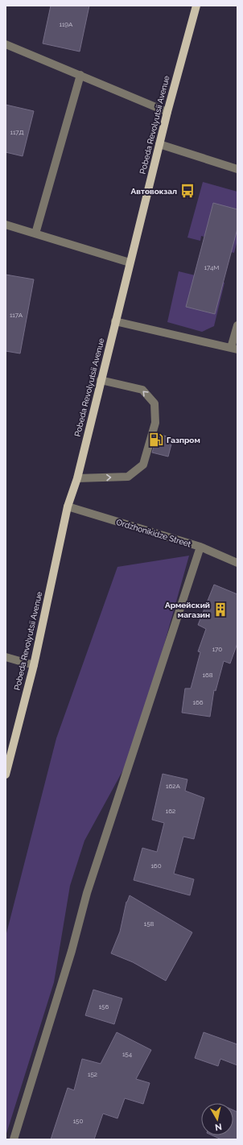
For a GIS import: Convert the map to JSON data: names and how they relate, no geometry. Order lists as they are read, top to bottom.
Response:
{
  "streets": {
    "main road": ["Pobeda Revolyutsii Avenue"],
    "street": ["Ordzhonikidze Street"]
  },
  "crossings": [
    ["Pobeda Revolyutsii Avenue", "Ordzhonikidze Street"]
  ],
  "places": {
    "bus stop": ["Автовокзал"],
    "fuel station": ["Газпром"],
    "building": ["Армейский магазин"]
  },
  "house_numbers": [
    "119А",
    "117Д",
    "174М",
    "117А",
    "170",
    "168",
    "166",
    "162А",
    "162",
    "160",
    "158",
    "156",
    "154",
    "152",
    "150"
  ],
  "north": "bottom"
}
